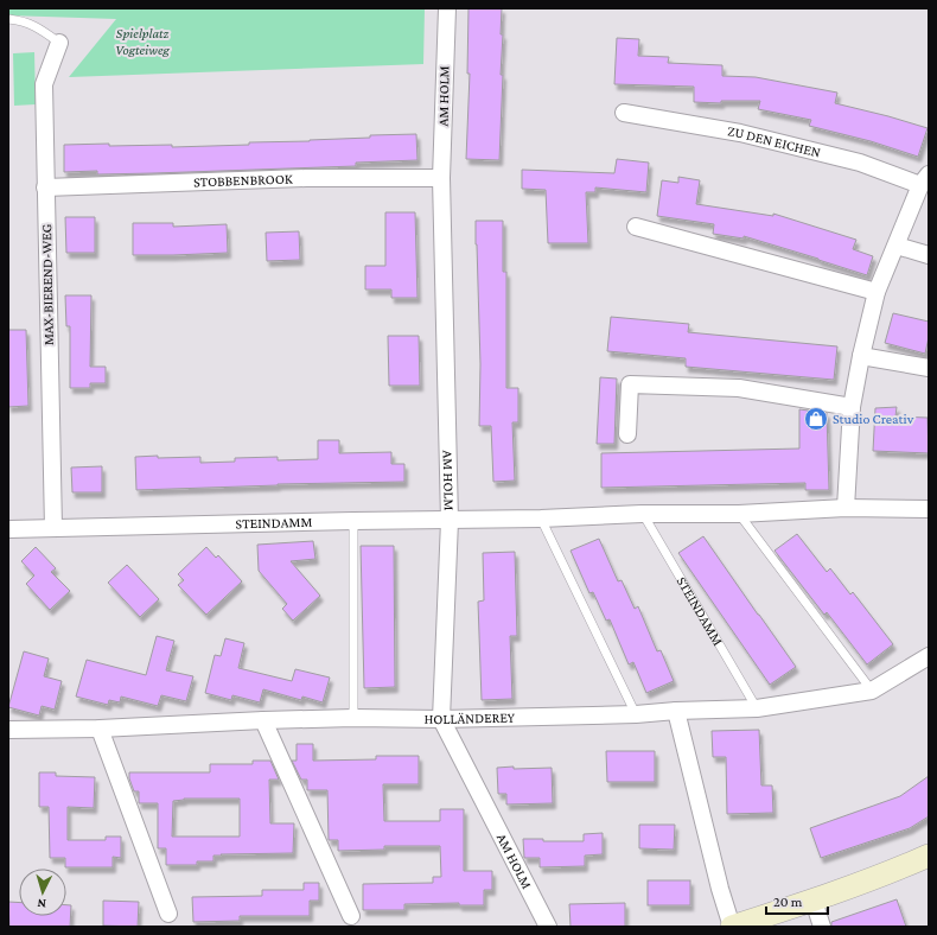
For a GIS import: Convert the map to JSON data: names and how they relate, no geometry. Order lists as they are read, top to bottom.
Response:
{
  "streets": {
    "street": [
      "AM HOLM",
      "ZU DEN EICHEN",
      "STOBBENBROOK",
      "MAX-BIEREND-WEG",
      "STEINDAMM",
      "HOLLÄNDEREY"
    ]
  },
  "crossings": [
    ["AM HOLM", "STOBBENBROOK"],
    ["AM HOLM", "STEINDAMM"],
    ["AM HOLM", "HOLLÄNDEREY"],
    ["ZU DEN EICHEN", "STEINDAMM"],
    ["STOBBENBROOK", "MAX-BIEREND-WEG"],
    ["MAX-BIEREND-WEG", "STEINDAMM"],
    ["STEINDAMM", "HOLLÄNDEREY"]
  ],
  "parks": ["Spielplatz Vogteiweg"],
  "places": {
    "shop": ["Studio Creativ"]
  },
  "scale_bar": "20 m",
  "north": "bottom"
}
